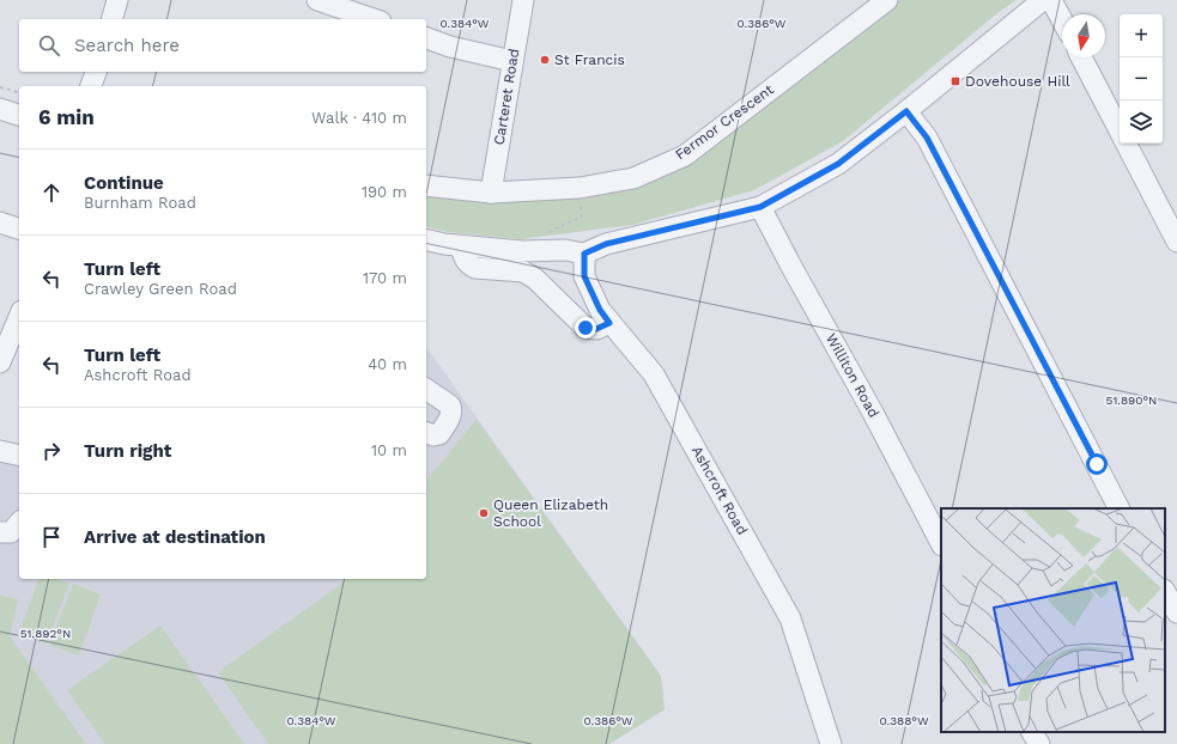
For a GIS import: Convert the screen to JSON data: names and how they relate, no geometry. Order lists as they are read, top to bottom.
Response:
{
  "streets": {
    "street": [
      "Carteret Road",
      "Fermor Crescent",
      "Williton Road",
      "Ashcroft Road"
    ]
  },
  "crossings": [
    ["Carteret Road", "Fermor Crescent"]
  ],
  "places": {
    "other": ["St Francis", "Queen Elizabeth School"],
    "transit": ["Dovehouse Hill"]
  },
  "north": "bottom",
  "page": {
    "map_buttons": ["+", "−"],
    "search": "Search here",
    "heading": ["6 min", "Walk · 410 m"],
    "list": [
      ["Continue", "Burnham Road", "190 m"],
      ["Turn left", "Crawley Green Road", "170 m"],
      ["Turn left", "Ashcroft Road", "40 m"],
      ["Turn right", "10 m"],
      "Arrive at destination"
    ]
  },
  "coordinates": [
    "0.384°W",
    "0.386°W",
    "51.890°N",
    "51.892°N",
    "0.388°W"
  ]
}
